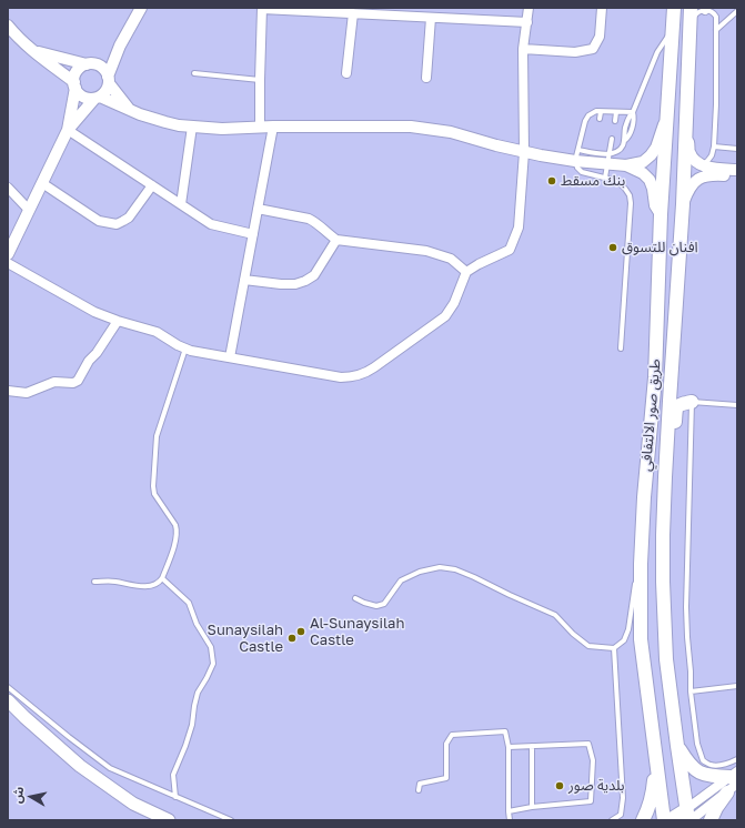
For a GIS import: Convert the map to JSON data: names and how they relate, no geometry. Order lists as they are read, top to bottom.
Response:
{
  "streets": {
    "main road": ["طريق صور الالتفافي"]
  },
  "places": [
    "بنك مسقط",
    "افنان للتسوق",
    "Al-Sunaysilah Castle",
    "Sunaysilah Castle",
    "بلدية صور"
  ],
  "north": "left"
}
